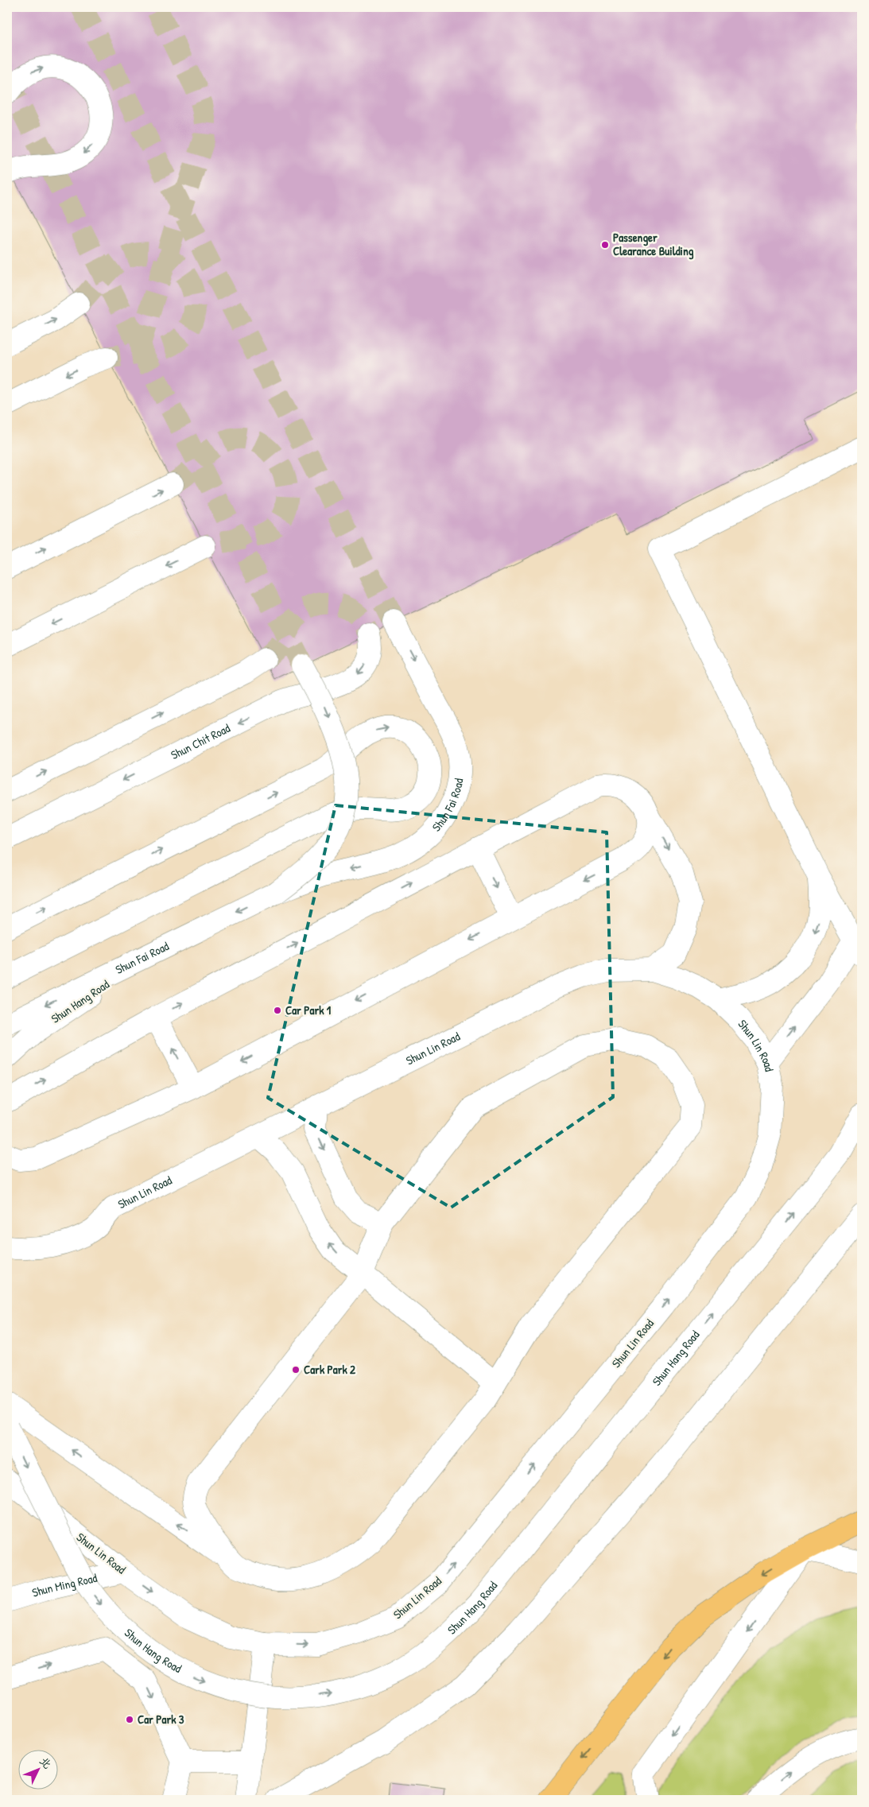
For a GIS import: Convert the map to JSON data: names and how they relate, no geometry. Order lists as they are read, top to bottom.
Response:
{
  "streets": {
    "street": [
      "Shun Chit Road",
      "Shun Fai Road",
      "Shun Hang Road",
      "Shun Lin Road",
      "Shun Ming Road"
    ]
  },
  "crossings": [
    ["Shun Fai Road", "Shun Hang Road"],
    ["Shun Lin Road", "Shun Ming Road"]
  ],
  "places": [
    "Passenger Clearance Building",
    "Car Park 1",
    "Cark Park 2",
    "Car Park 3"
  ],
  "north": "top right"
}
